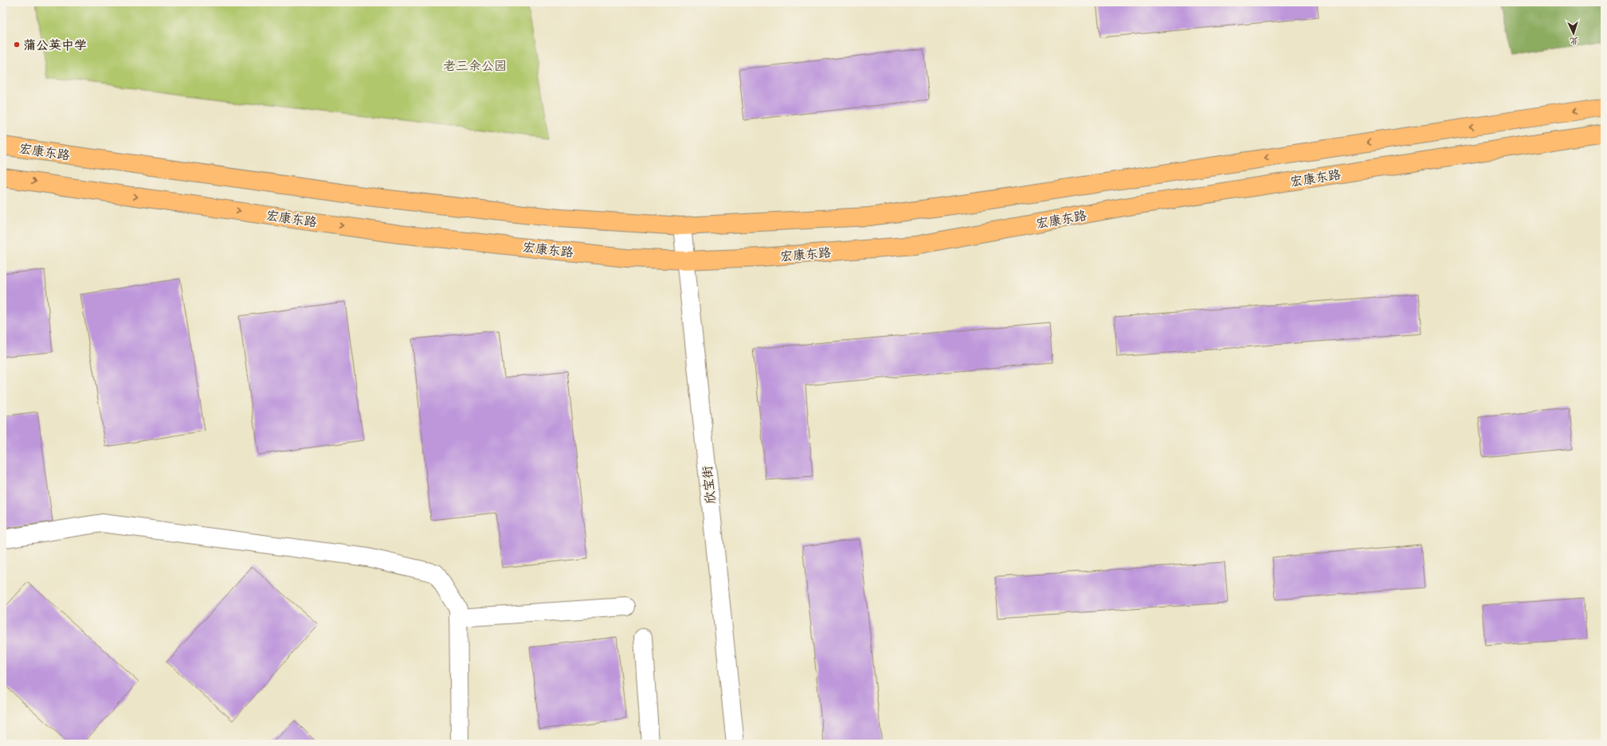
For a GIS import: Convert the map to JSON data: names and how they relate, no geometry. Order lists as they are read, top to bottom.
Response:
{
  "streets": {
    "main road": ["宏康东路"],
    "street": ["欣宝街"]
  },
  "crossings": [
    ["宏康东路", "欣宝街"]
  ],
  "parks": ["老三余公园"],
  "places": ["蒲公英中学"],
  "north": "bottom"
}
